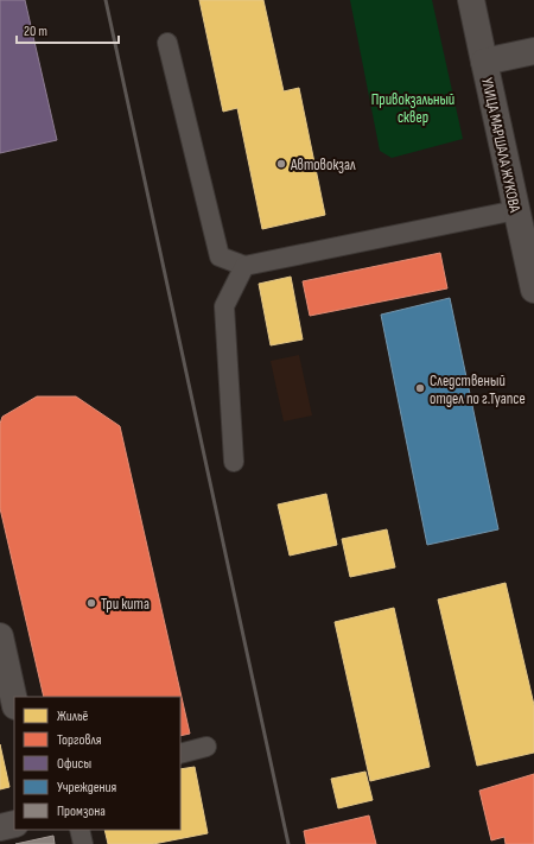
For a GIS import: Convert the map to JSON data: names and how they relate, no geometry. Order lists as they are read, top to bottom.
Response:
{
  "streets": {
    "main road": ["УЛИЦА МАРШАЛА ЖУКОВА"]
  },
  "parks": ["Привокзальный сквер"],
  "places": ["Автовокзал", "Следственый отдел по г.Туапсе", "Три кита"],
  "legend": [
    "Жильё",
    "Торговля",
    "Офисы",
    "Учреждения",
    "Промзона"
  ],
  "scale_bar": "20 m"
}
